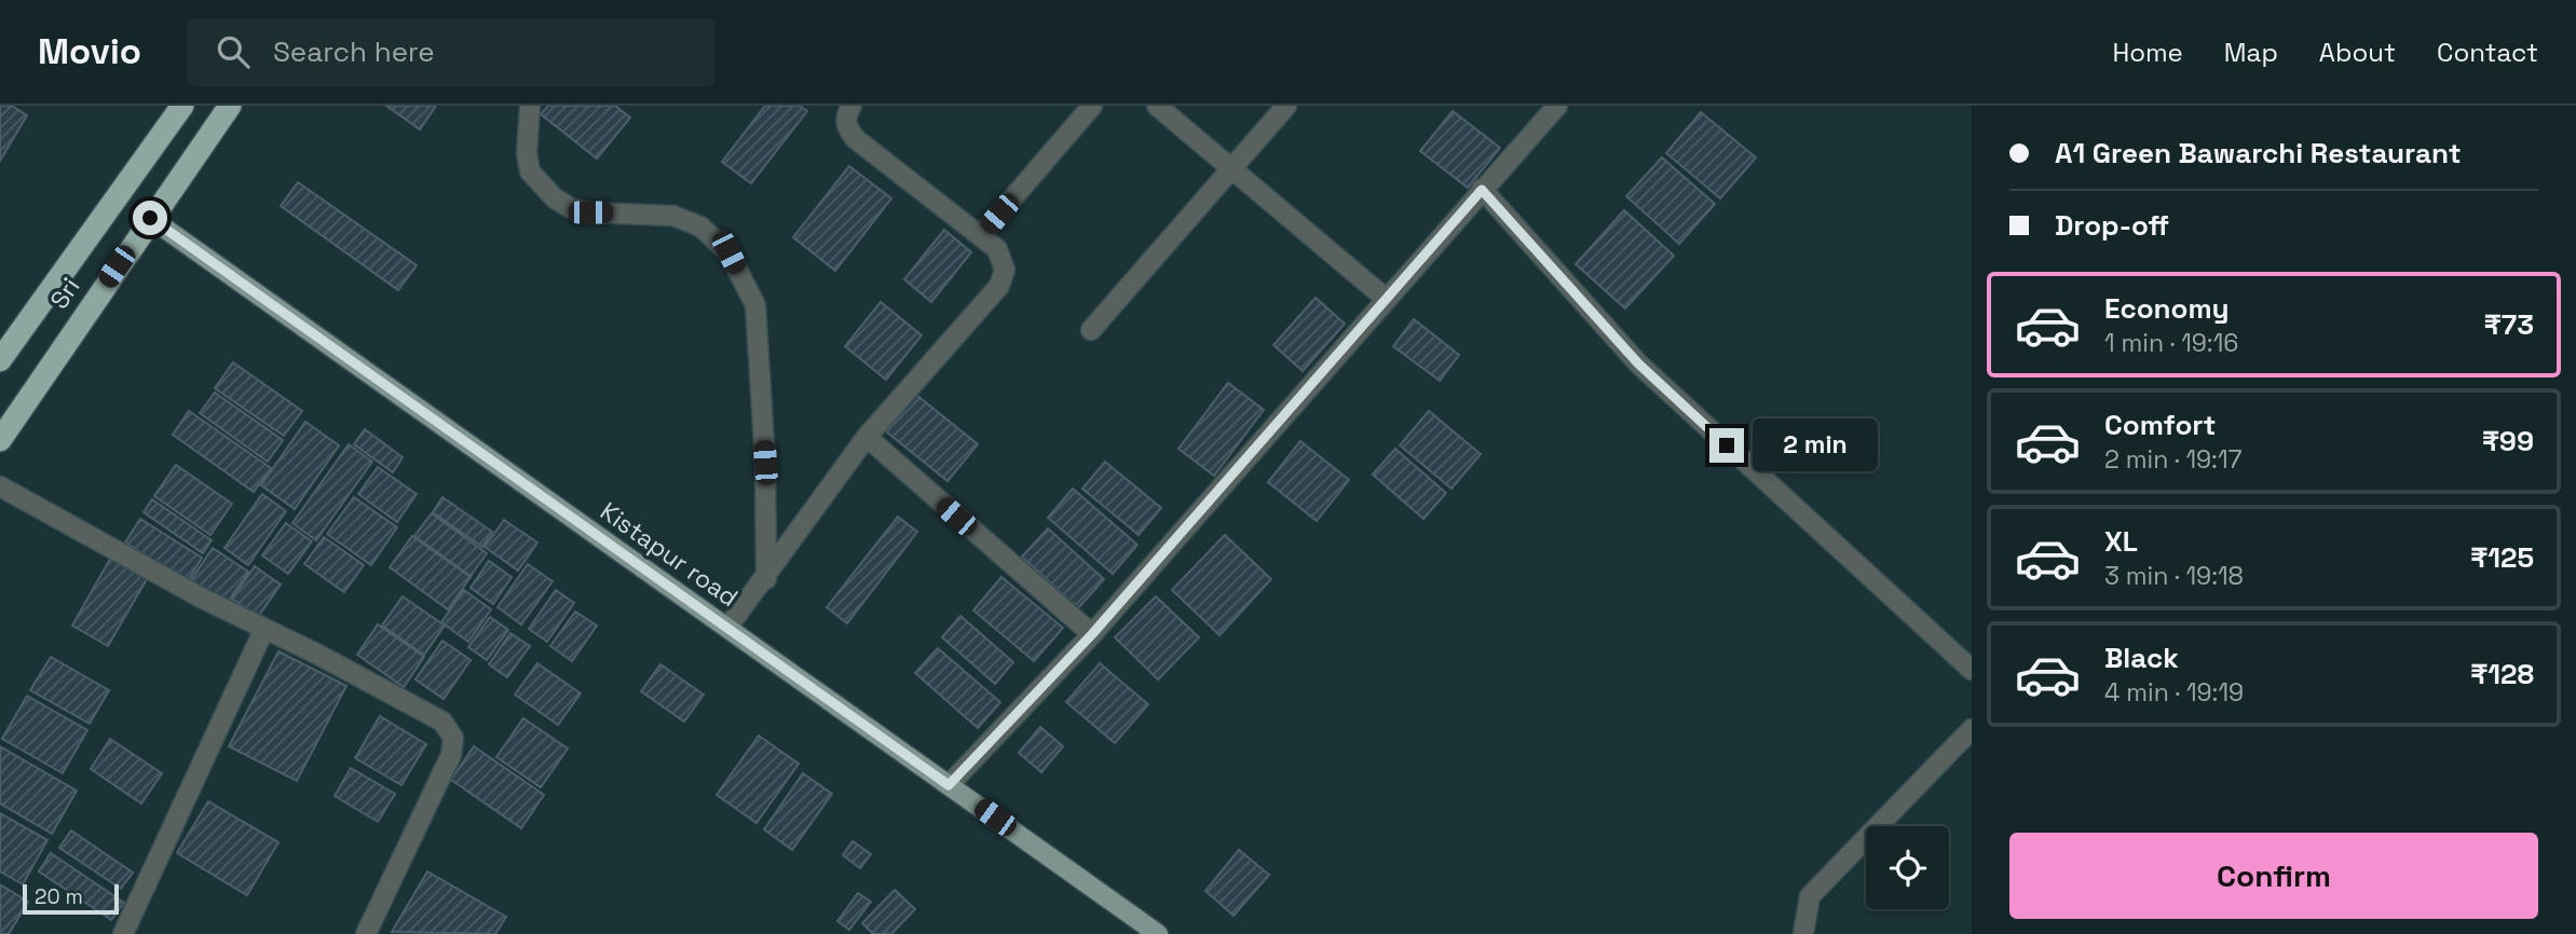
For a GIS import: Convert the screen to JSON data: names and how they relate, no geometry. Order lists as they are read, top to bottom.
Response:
{
  "streets": {
    "highway": ["Sri"],
    "main road": ["Kistapur road"]
  },
  "crossings": [
    ["Sri", "Kistapur road"]
  ],
  "scale_bar": "20 m",
  "page": {
    "header": "Movio",
    "search": "Search here",
    "nav": [
      "Home",
      "Map",
      "About",
      "Contact"
    ],
    "banner": ["A1 Green Bawarchi Restaurant", "Drop-off"],
    "list": [
      {
        "name": "Economy",
        "note": "1 min · 19:16",
        "value": "₹73"
      },
      {
        "name": "Comfort",
        "note": "2 min · 19:17",
        "value": "₹99"
      },
      {
        "name": "XL",
        "note": "3 min · 19:18",
        "value": "₹125"
      },
      {
        "name": "Black",
        "note": "4 min · 19:19",
        "value": "₹128"
      }
    ],
    "bubble": "2 min",
    "buttons": "Confirm",
    "scale": "20 m"
  }
}
